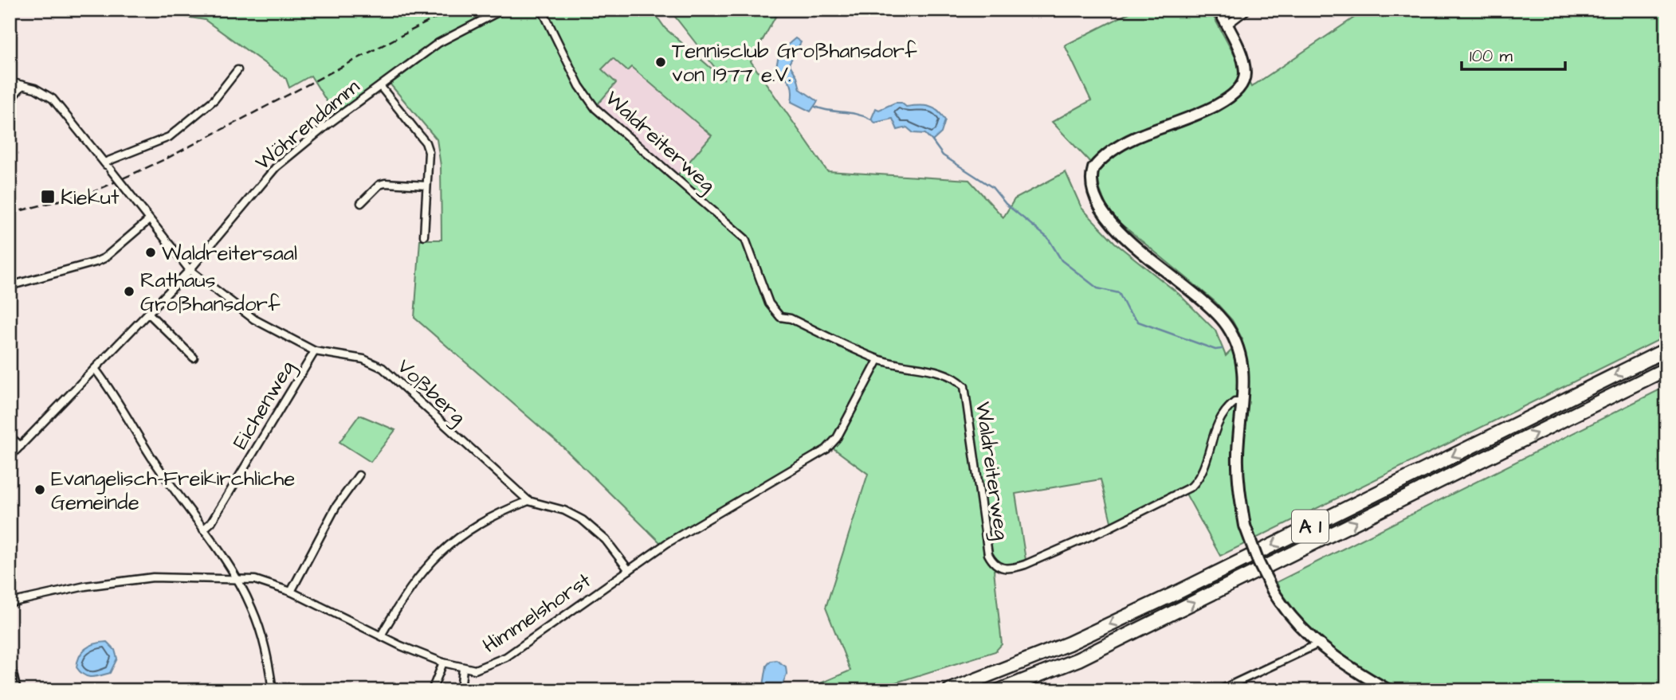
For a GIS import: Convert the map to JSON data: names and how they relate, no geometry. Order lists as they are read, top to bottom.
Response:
{
  "streets": {
    "highway": ["A 1"],
    "street": [
      "Wöhrendamm",
      "Waldreiterweg",
      "Voßberg",
      "Eichenweg",
      "Himmelshorst"
    ]
  },
  "crossings": [
    ["Wöhrendamm", "Voßberg"],
    ["Waldreiterweg", "Himmelshorst"],
    ["Voßberg", "Eichenweg"],
    ["Voßberg", "Himmelshorst"]
  ],
  "places": {
    "other": [
      "Tennisclub Großhansdorf von 1977 e.V.",
      "Waldreitersaal",
      "Rathaus Großhansdorf",
      "Evangelisch-Freikirchliche Gemeinde"
    ],
    "transit": ["Kiekut"]
  },
  "scale_bar": "100 m"
}
